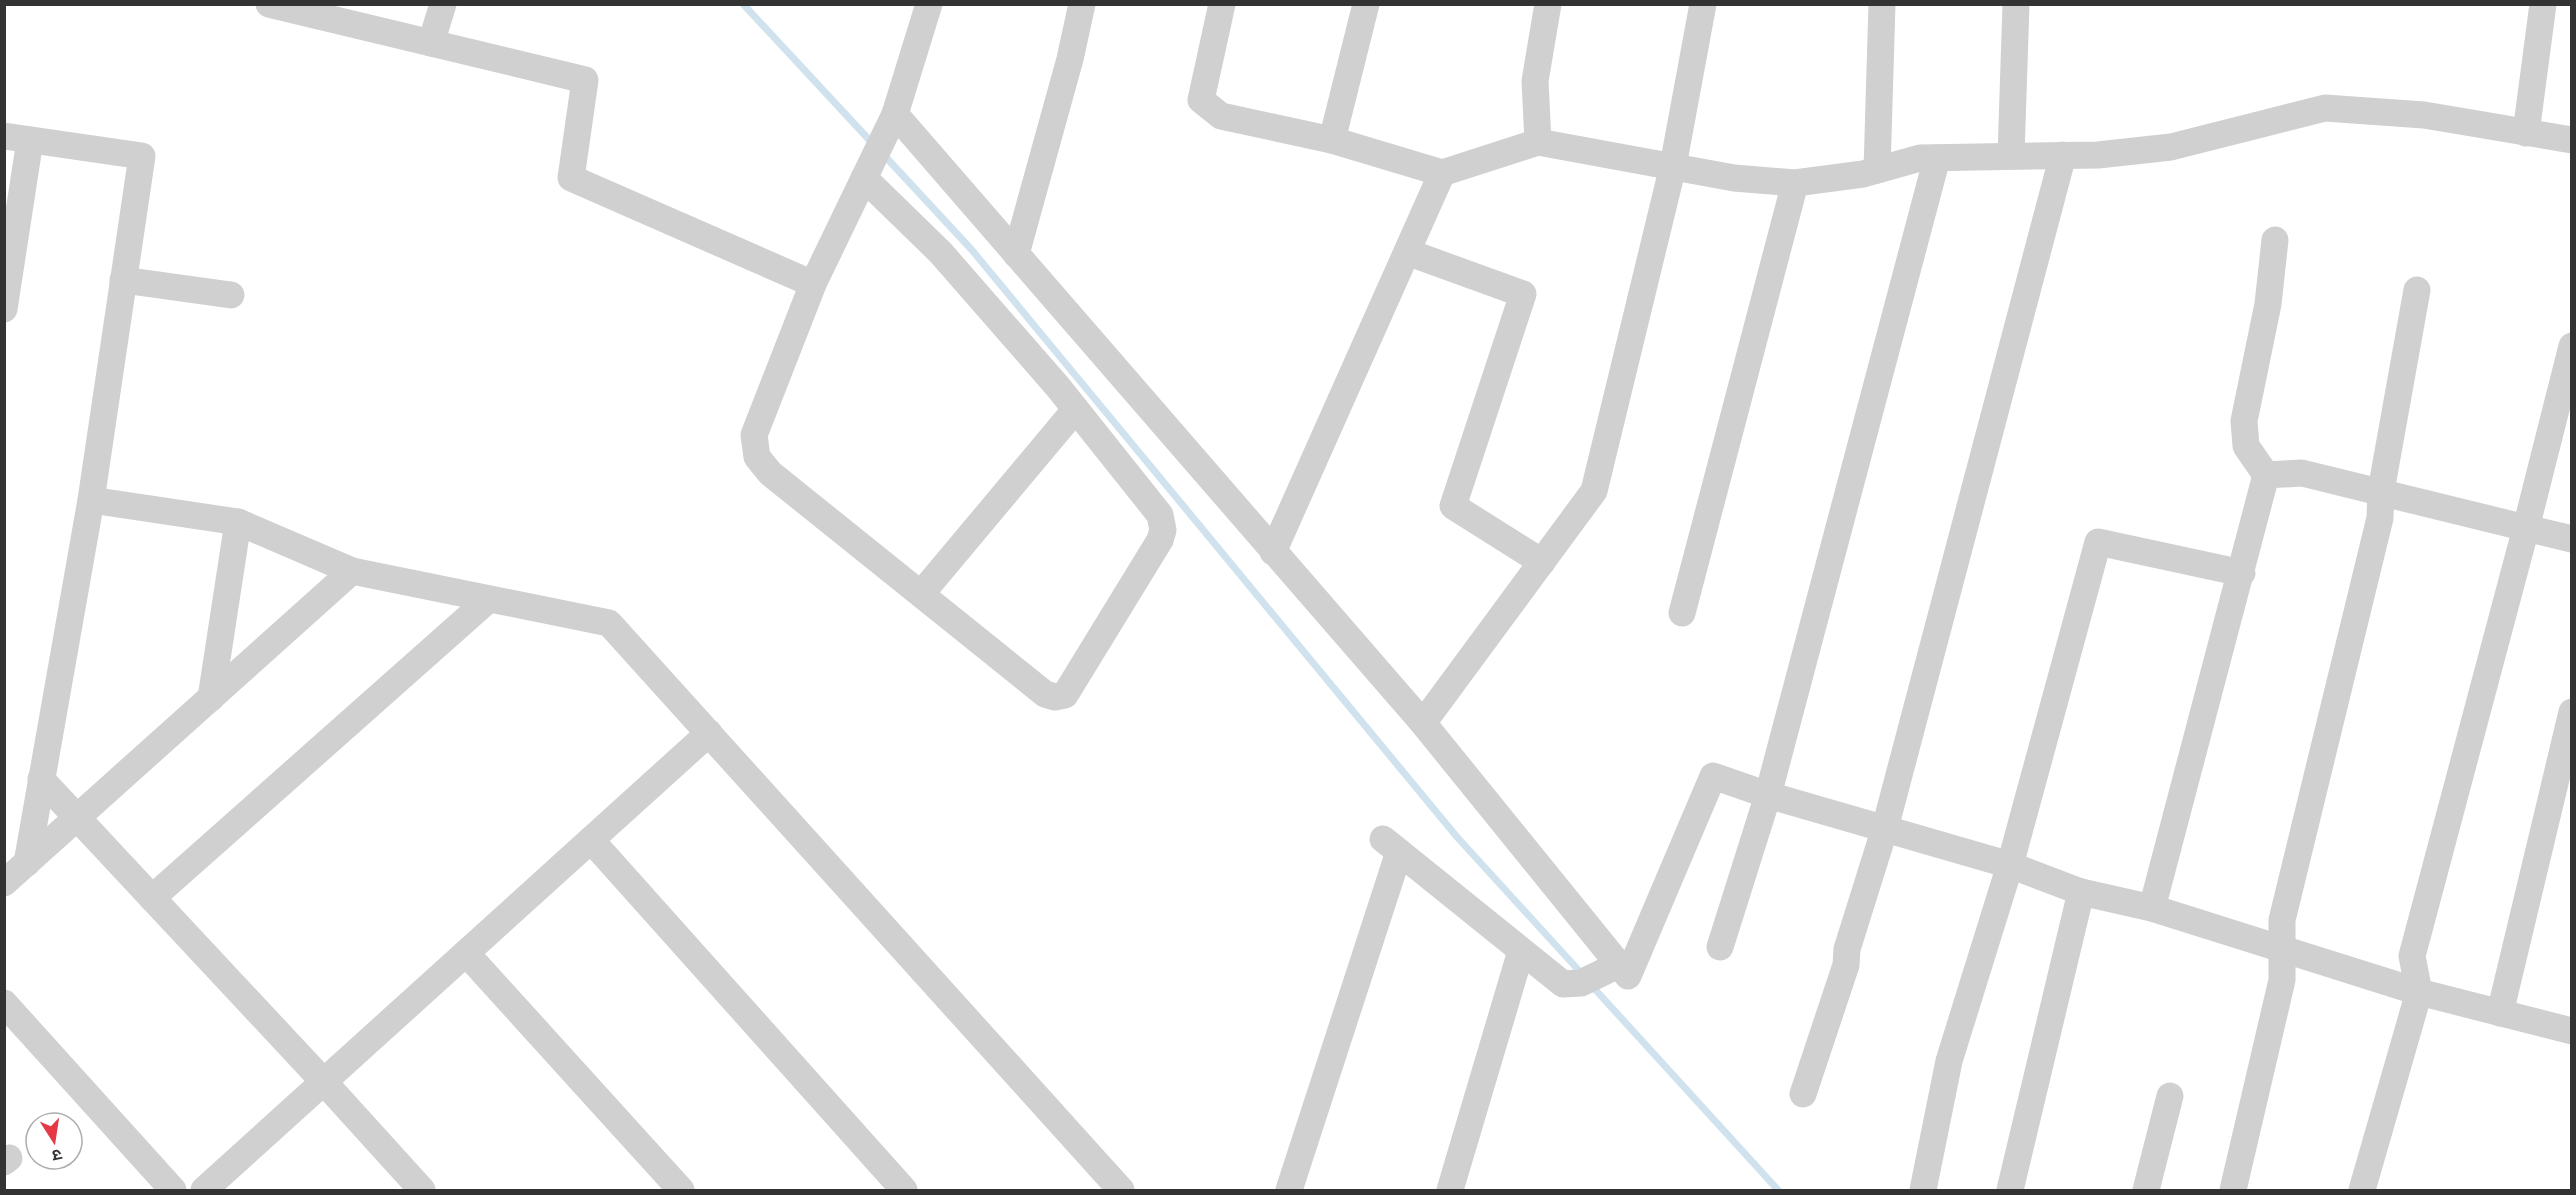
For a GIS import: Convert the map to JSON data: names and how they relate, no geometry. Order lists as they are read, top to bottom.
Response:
{
  "north": "bottom"
}
